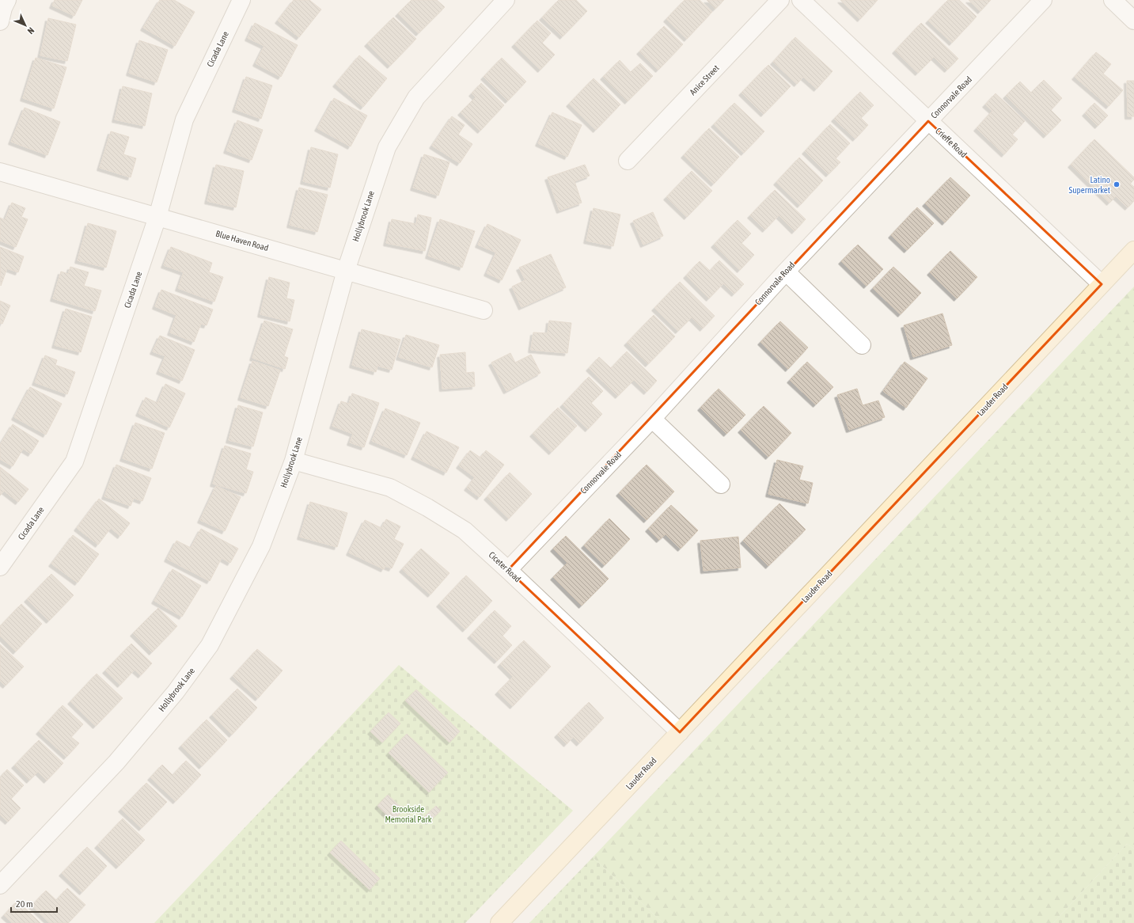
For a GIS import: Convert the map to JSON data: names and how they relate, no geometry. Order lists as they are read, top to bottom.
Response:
{
  "streets": {
    "main road": ["Lauder Road"],
    "street": [
      "Cicada Lane",
      "Anice Street",
      "Connorvale Road",
      "Crieffe Road",
      "Hollybrook Lane",
      "Blue Haven Road",
      "Ciceter Road"
    ]
  },
  "crossings": [
    ["Cicada Lane", "Blue Haven Road"],
    ["Connorvale Road", "Crieffe Road"],
    ["Connorvale Road", "Ciceter Road"],
    ["Crieffe Road", "Lauder Road"],
    ["Hollybrook Lane", "Blue Haven Road"],
    ["Hollybrook Lane", "Ciceter Road"],
    ["Lauder Road", "Ciceter Road"]
  ],
  "parks": ["Brookside Memorial Park"],
  "places": ["Latino Supermarket"],
  "scale_bar": "20 m",
  "north": "bottom right"
}
